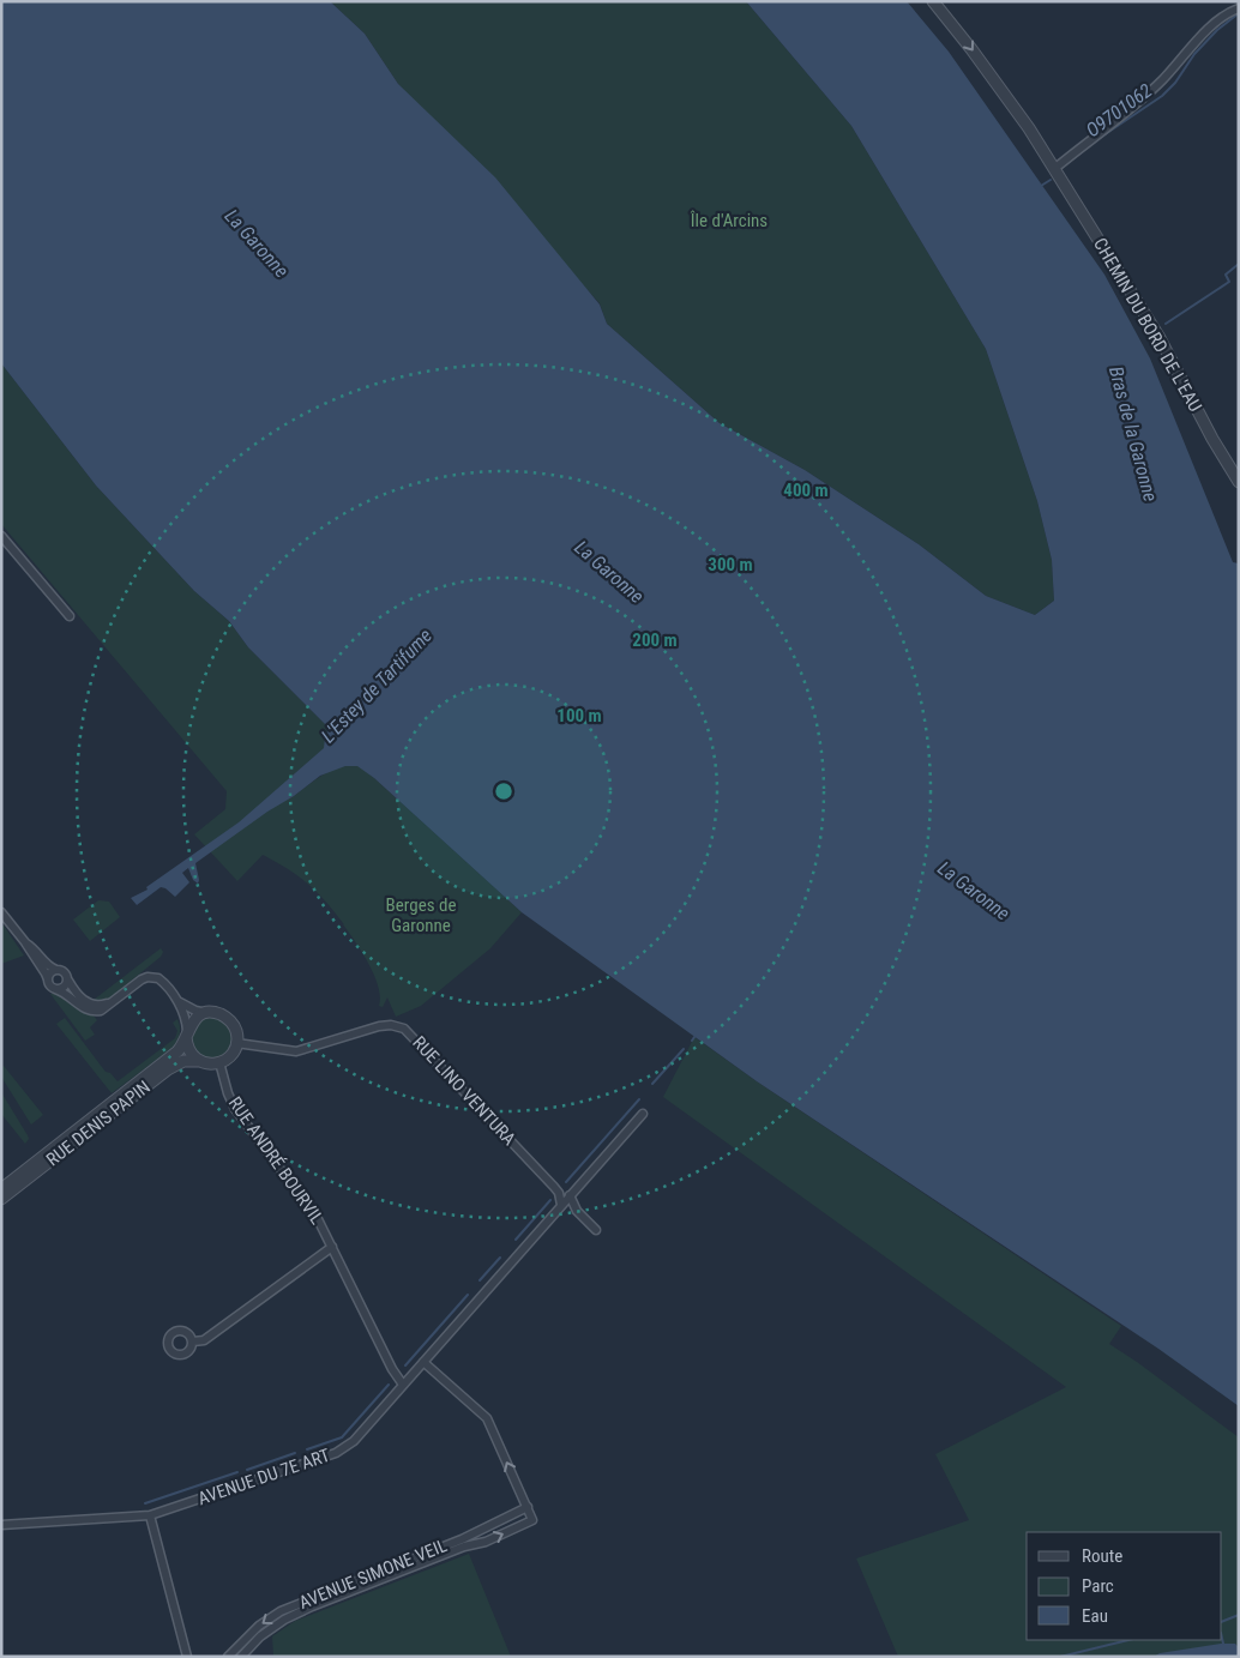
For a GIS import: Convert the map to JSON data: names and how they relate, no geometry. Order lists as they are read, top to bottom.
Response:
{
  "streets": {
    "street": [
      "CHEMIN DU BORD DE L'EAU",
      "RUE LINO VENTURA",
      "RUE DENIS PAPIN",
      "RUE ANDRÉ BOURVIL",
      "AVENUE DU 7E ART",
      "AVENUE SIMONE VEIL"
    ]
  },
  "crossings": [
    ["RUE LINO VENTURA", "RUE DENIS PAPIN"],
    ["RUE LINO VENTURA", "RUE ANDRÉ BOURVIL"],
    ["RUE LINO VENTURA", "AVENUE DU 7E ART"],
    ["RUE DENIS PAPIN", "RUE ANDRÉ BOURVIL"],
    ["RUE ANDRÉ BOURVIL", "AVENUE DU 7E ART"]
  ],
  "one_way": ["CHEMIN DU BORD DE L'EAU"],
  "water": [
    "O9701062",
    "La Garonne",
    "Bras de la Garonne",
    "L'Estey de Tartifume"
  ],
  "parks": ["Île d'Arcins", "Berges de Garonne"],
  "legend": ["Route", "Parc", "Eau"],
  "rings": [
    "400 m",
    "300 m",
    "200 m",
    "100 m"
  ]
}
